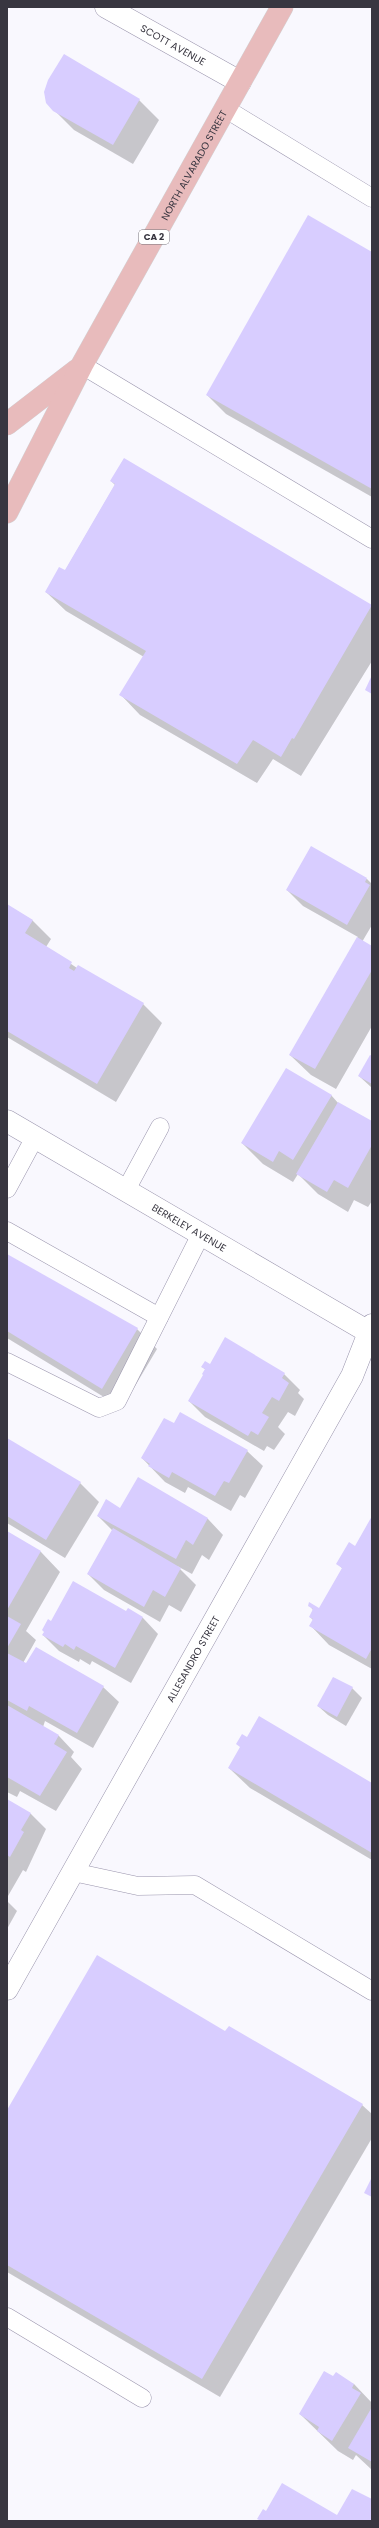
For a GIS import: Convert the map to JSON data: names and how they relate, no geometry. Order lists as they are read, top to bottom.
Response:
{
  "streets": {
    "main road": ["NORTH ALVARADO STREET", "CA 2"],
    "street": ["SCOTT AVENUE", "BERKELEY AVENUE", "ALLESANDRO STREET"]
  },
  "crossings": [
    ["SCOTT AVENUE", "NORTH ALVARADO STREET"],
    ["BERKELEY AVENUE", "ALLESANDRO STREET"]
  ]
}
